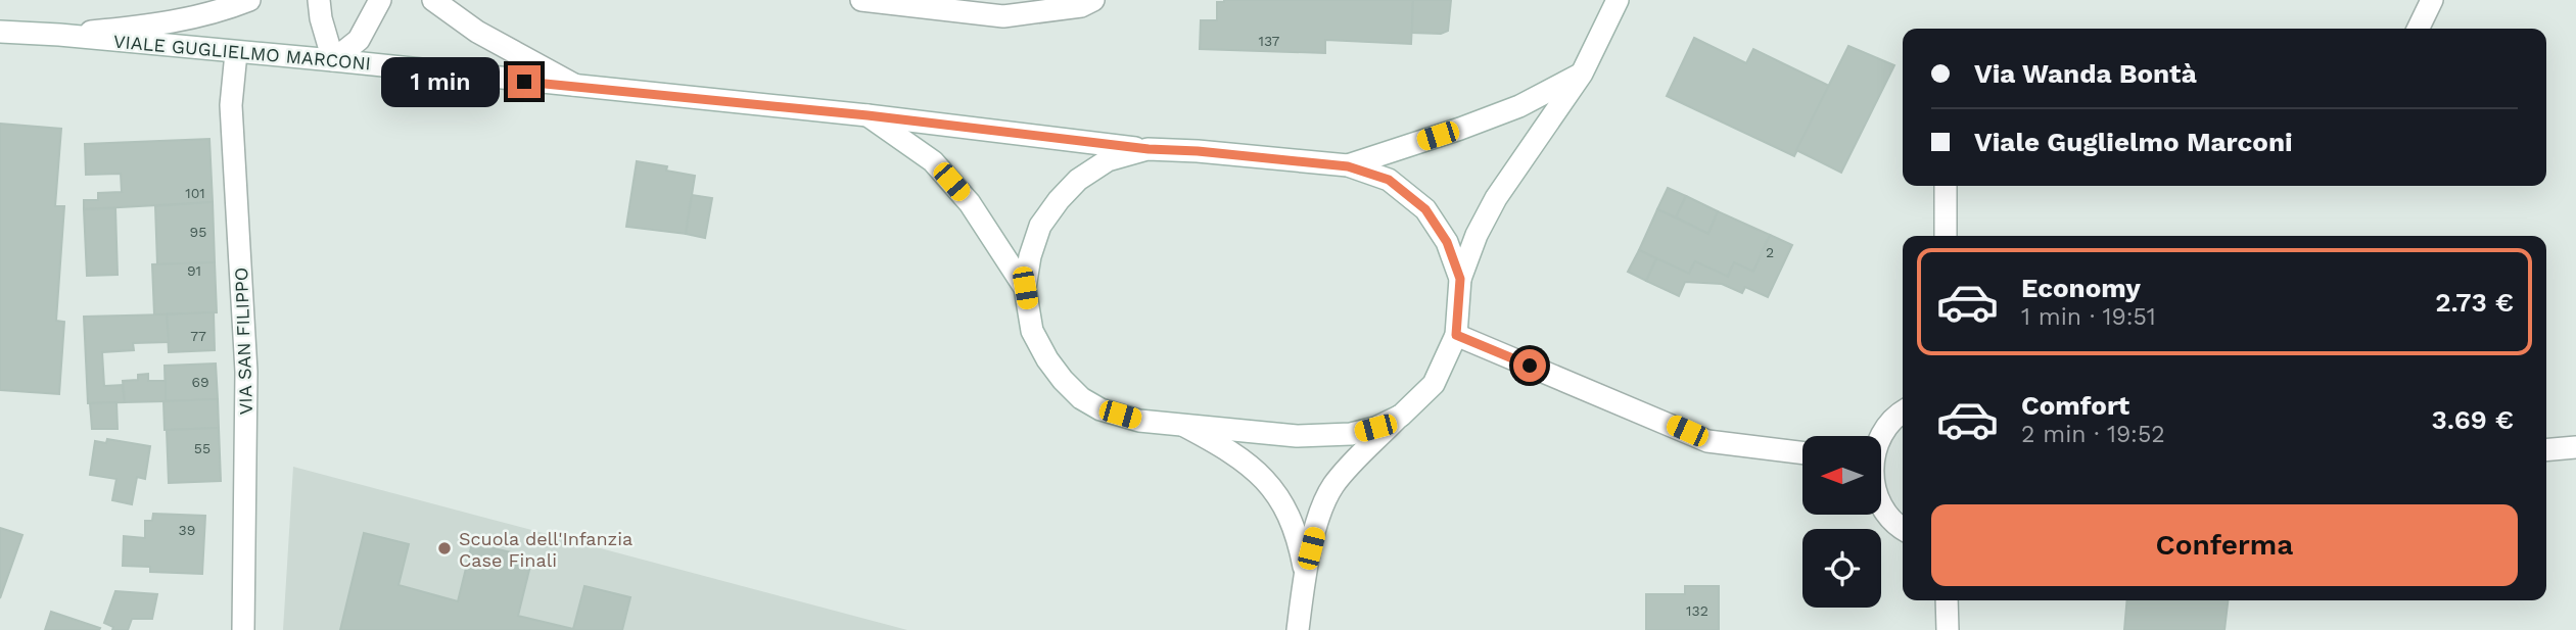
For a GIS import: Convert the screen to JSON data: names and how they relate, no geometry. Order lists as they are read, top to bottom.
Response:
{
  "streets": {
    "main road": ["VIALE GUGLIELMO MARCONI", "VIA SAN FILIPPO"]
  },
  "crossings": [
    ["VIALE GUGLIELMO MARCONI", "VIA SAN FILIPPO"]
  ],
  "places": ["Scuola dell'Infanzia Case Finali"],
  "house_numbers": [
    "137",
    "101",
    "95",
    "2",
    "91",
    "77",
    "69",
    "55",
    "39",
    "132"
  ],
  "north": "left",
  "page": {
    "banner": ["Via Wanda Bontà", "Viale Guglielmo Marconi"],
    "bubble": "1 min",
    "list": [
      {
        "name": "Economy",
        "note": "1 min · 19:51",
        "value": "2.73 €"
      },
      {
        "name": "Comfort",
        "note": "2 min · 19:52",
        "value": "3.69 €"
      }
    ],
    "buttons": "Conferma"
  }
}
